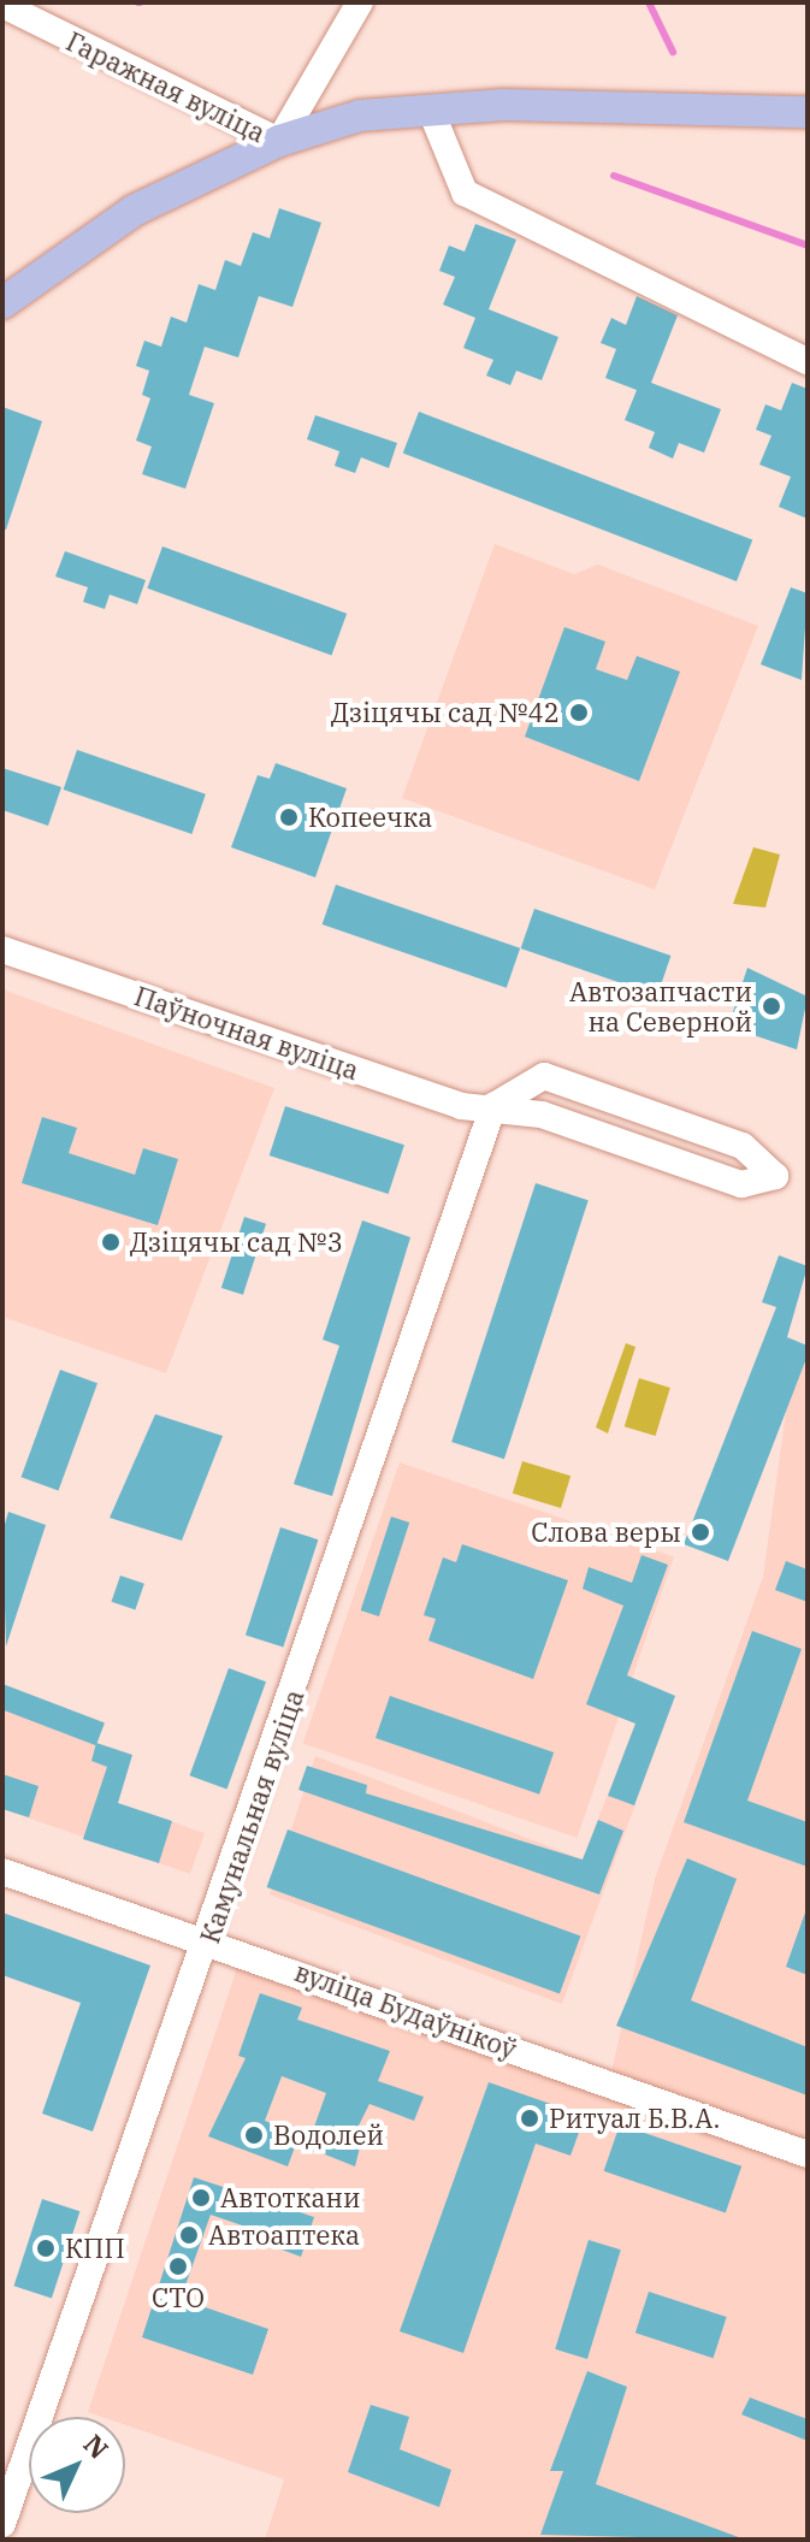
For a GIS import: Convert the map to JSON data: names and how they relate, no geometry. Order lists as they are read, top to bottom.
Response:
{
  "streets": {
    "street": [
      "Гаражная вуліца",
      "Паўночная вуліца",
      "Камунальная вуліца",
      "вуліца Будаўнікоў"
    ]
  },
  "crossings": [
    ["Паўночная вуліца", "Камунальная вуліца"],
    ["Камунальная вуліца", "вуліца Будаўнікоў"]
  ],
  "places": [
    "Дзіцячы сад №42",
    "Копеечка",
    "Автозапчасти на Северной",
    "Дзіцячы сад №3",
    "Слова веры",
    "Ритуал Б.В.А.",
    "Водолей",
    "Автоткани",
    "Автоаптека",
    "КПП",
    "СТО"
  ],
  "north": "top right"
}
